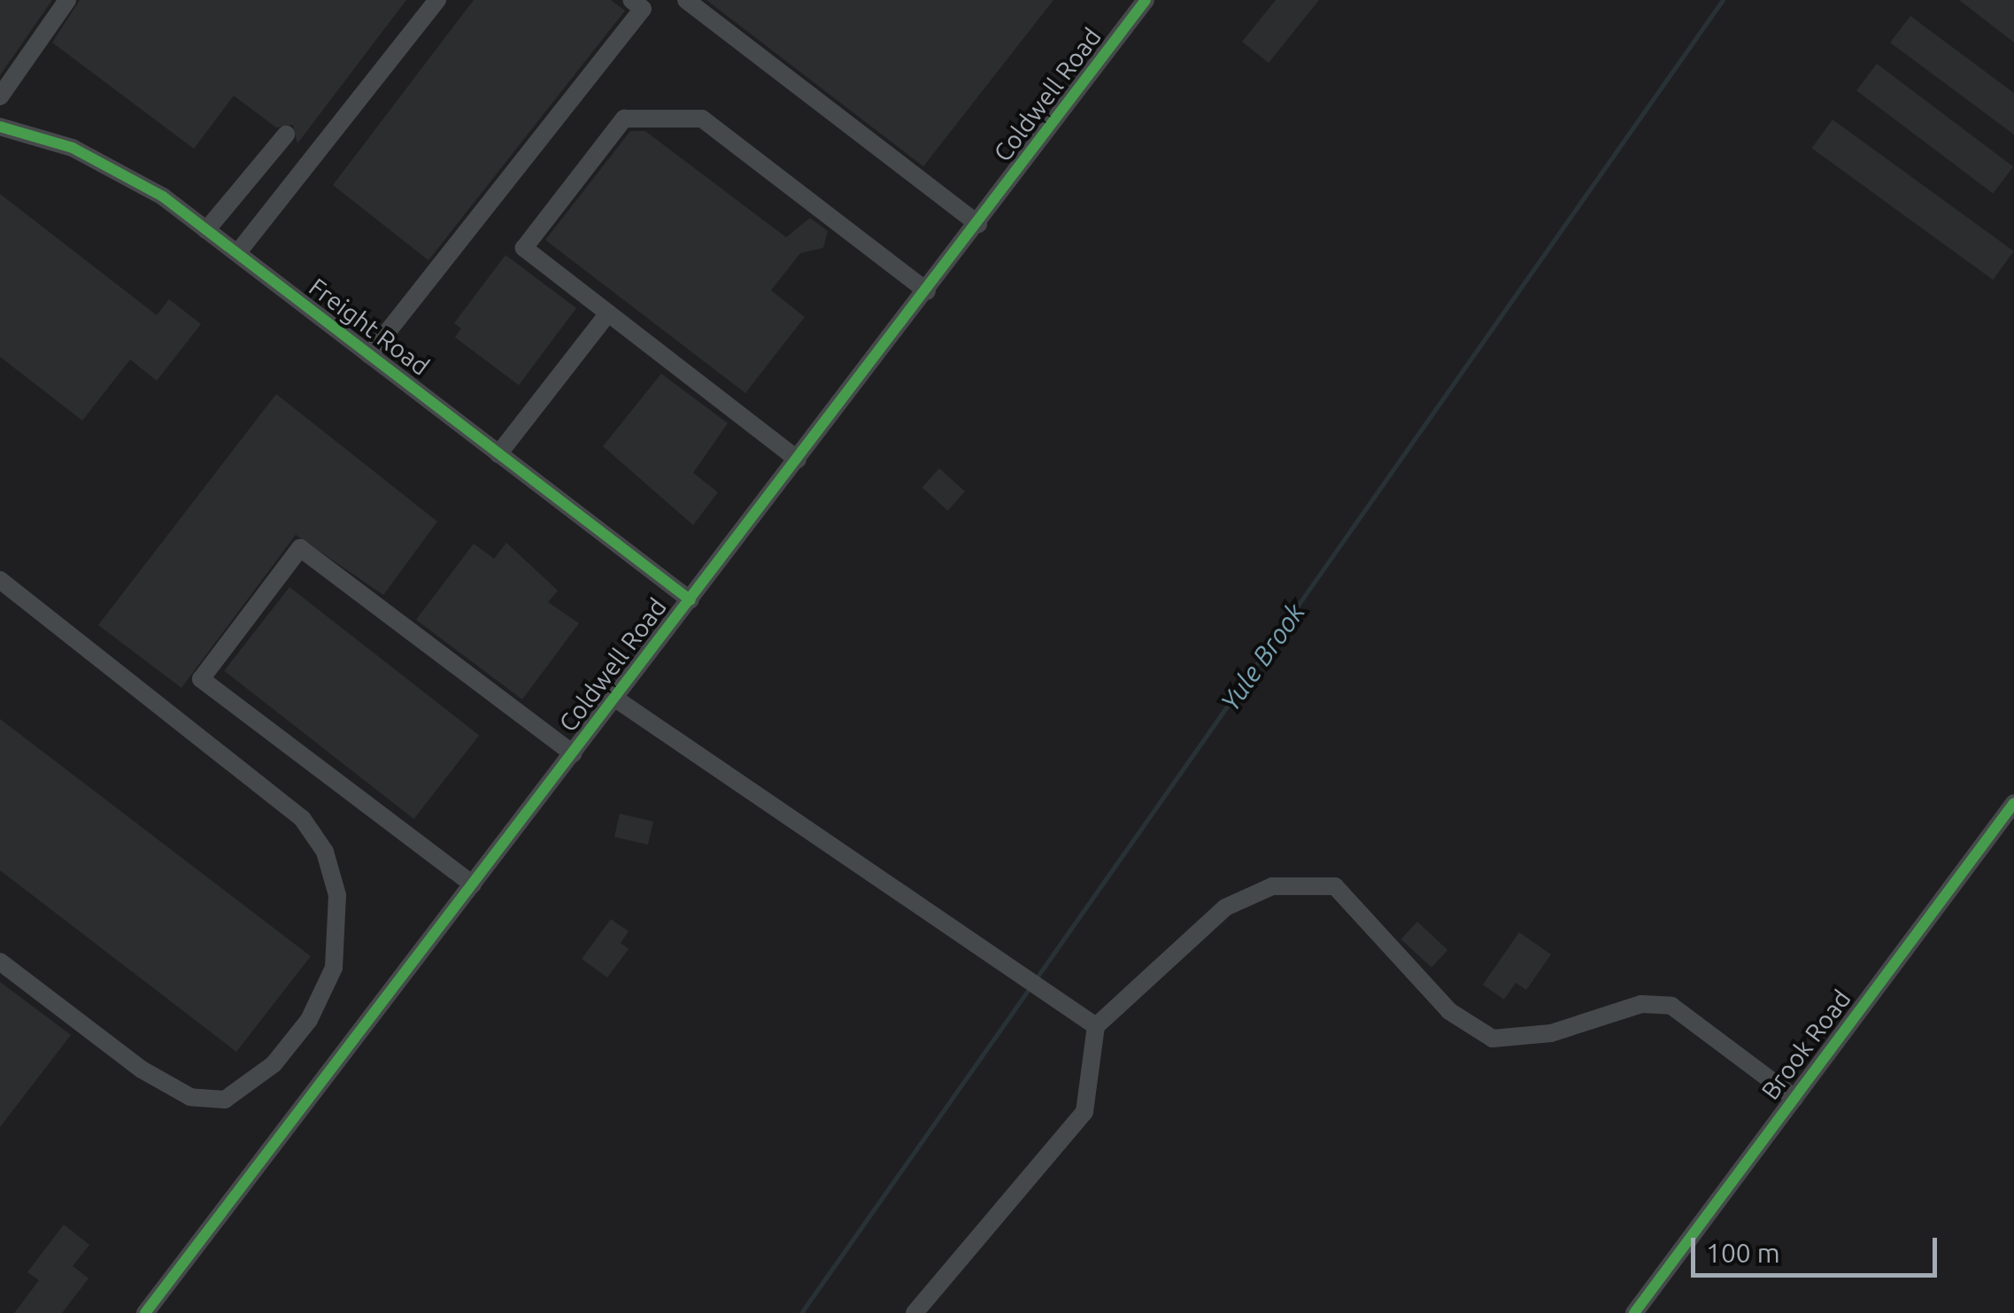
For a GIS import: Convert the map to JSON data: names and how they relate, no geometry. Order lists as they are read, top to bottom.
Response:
{
  "streets": {
    "street": ["Coldwell Road", "Freight Road", "Brook Road"]
  },
  "crossings": [
    ["Coldwell Road", "Freight Road"]
  ],
  "water": ["Yule Brook"],
  "scale_bar": "100 m"
}
